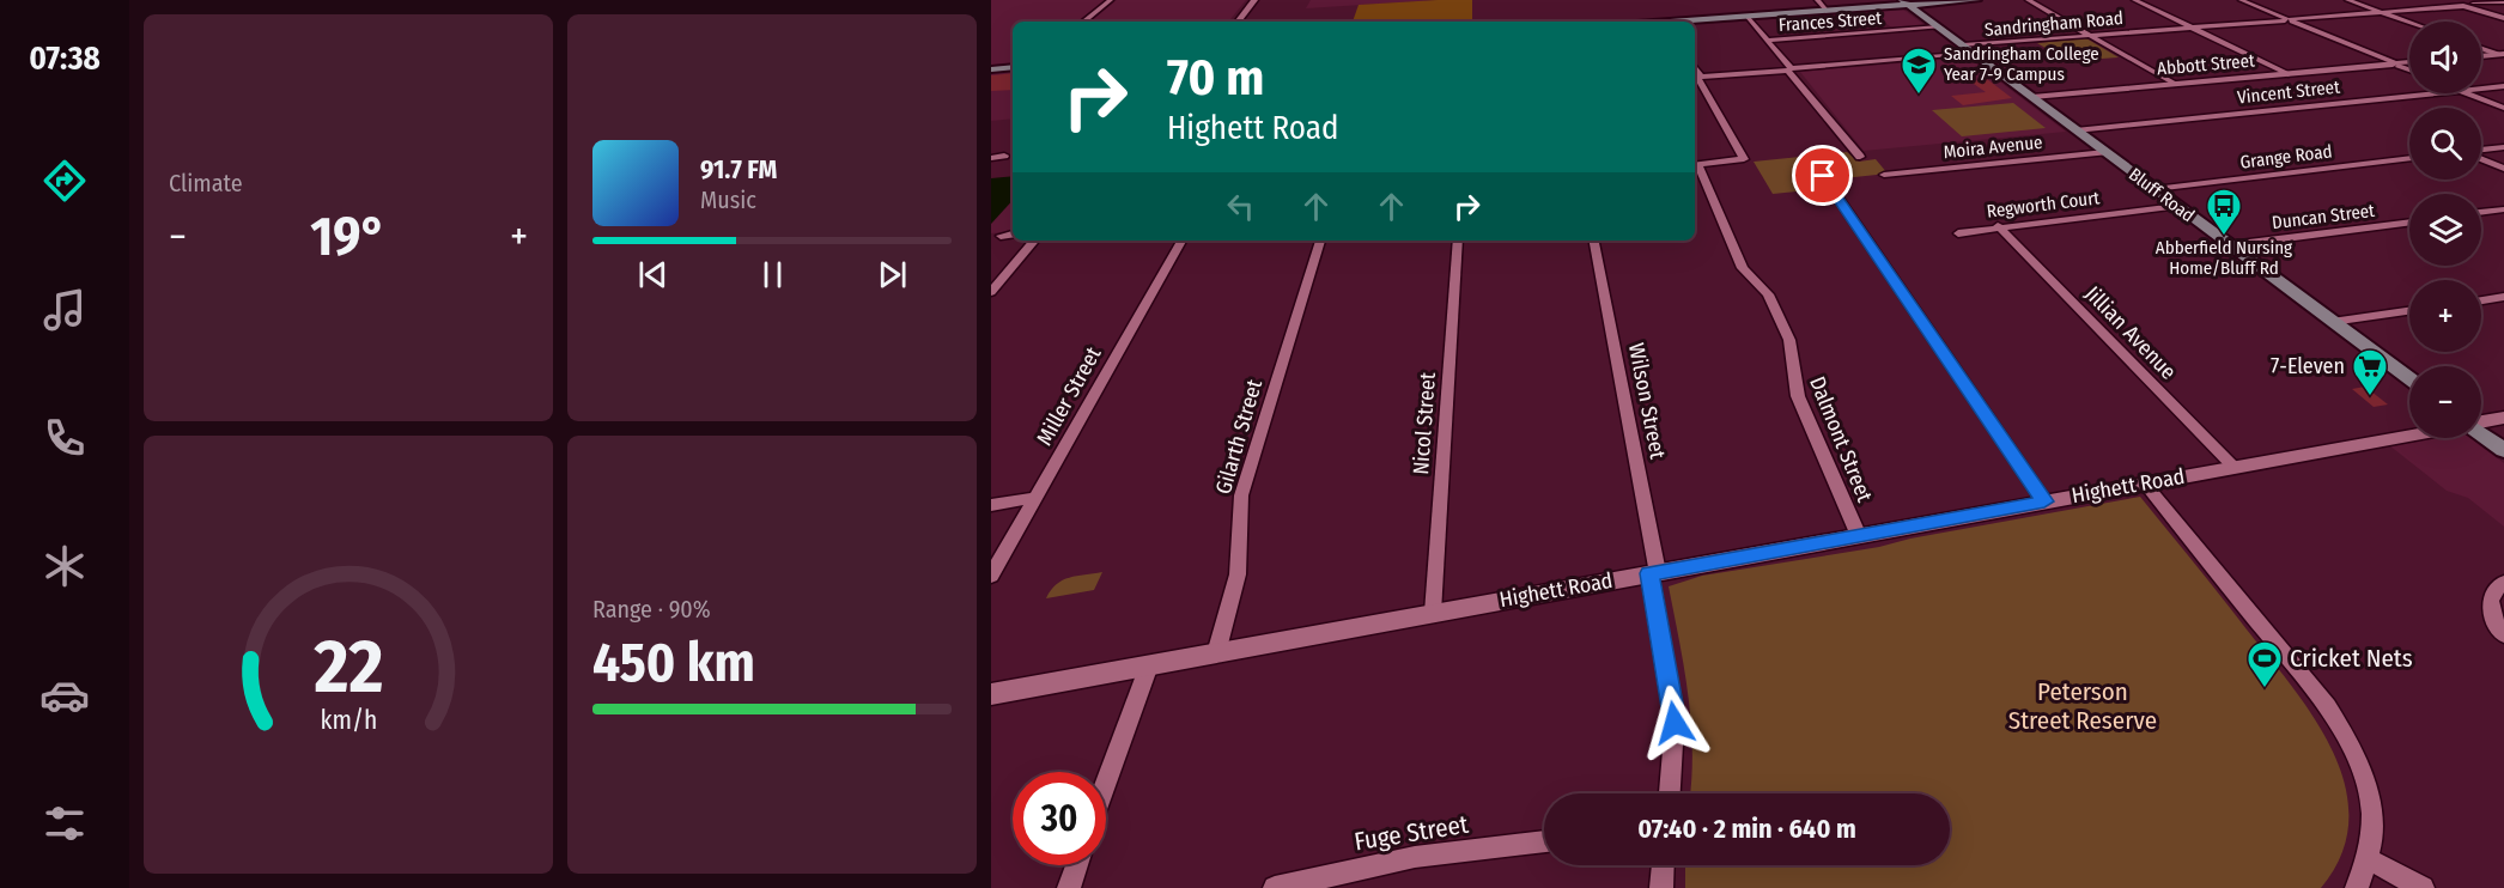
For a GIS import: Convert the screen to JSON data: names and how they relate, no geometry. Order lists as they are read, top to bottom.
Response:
{
  "streets": {
    "main road": ["Bluff Road"],
    "street": [
      "Frances Street",
      "Sandringham Road",
      "Abbott Street",
      "Vincent Street",
      "Moira Avenue",
      "Grange Road",
      "Regworth Court",
      "Duncan Street",
      "Jillian Avenue",
      "Miller Street",
      "Wilson Street",
      "Nicol Street",
      "Gilarth Street",
      "Dalmont Street",
      "Highett Road",
      "Fuge Street"
    ]
  },
  "crossings": [
    ["Frances Street", "Bluff Road"],
    ["Sandringham Road", "Bluff Road"],
    ["Abbott Street", "Bluff Road"],
    ["Vincent Street", "Bluff Road"],
    ["Moira Avenue", "Bluff Road"],
    ["Grange Road", "Bluff Road"],
    ["Bluff Road", "Regworth Court"],
    ["Bluff Road", "Duncan Street"],
    ["Regworth Court", "Jillian Avenue"],
    ["Jillian Avenue", "Highett Road"],
    ["Wilson Street", "Highett Road"],
    ["Nicol Street", "Highett Road"],
    ["Gilarth Street", "Highett Road"],
    ["Dalmont Street", "Highett Road"]
  ],
  "parks": ["Peterson Street Reserve"],
  "places": {
    "school or university": ["Sandringham College Year 7-9 Campus"],
    "bus stop": ["Abberfield Nursing Home/Bluff Rd"],
    "supermarket": ["7-Eleven"],
    "sports": ["Cricket Nets"]
  },
  "page": {
    "tabs": "07:38",
    "tile": [
      "Climate",
      ["Range · 90%", "450 km"]
    ],
    "map_buttons": ["+", "−"],
    "turn": ["70 m", "Highett Road"],
    "song": ["91.7 FM", "Music"],
    "heat": ["−", "19°", "+"],
    "limit": "30",
    "trip": "07:40 · 2 min · 640 m",
    "gauge": ["22", "km/h"]
  }
}
